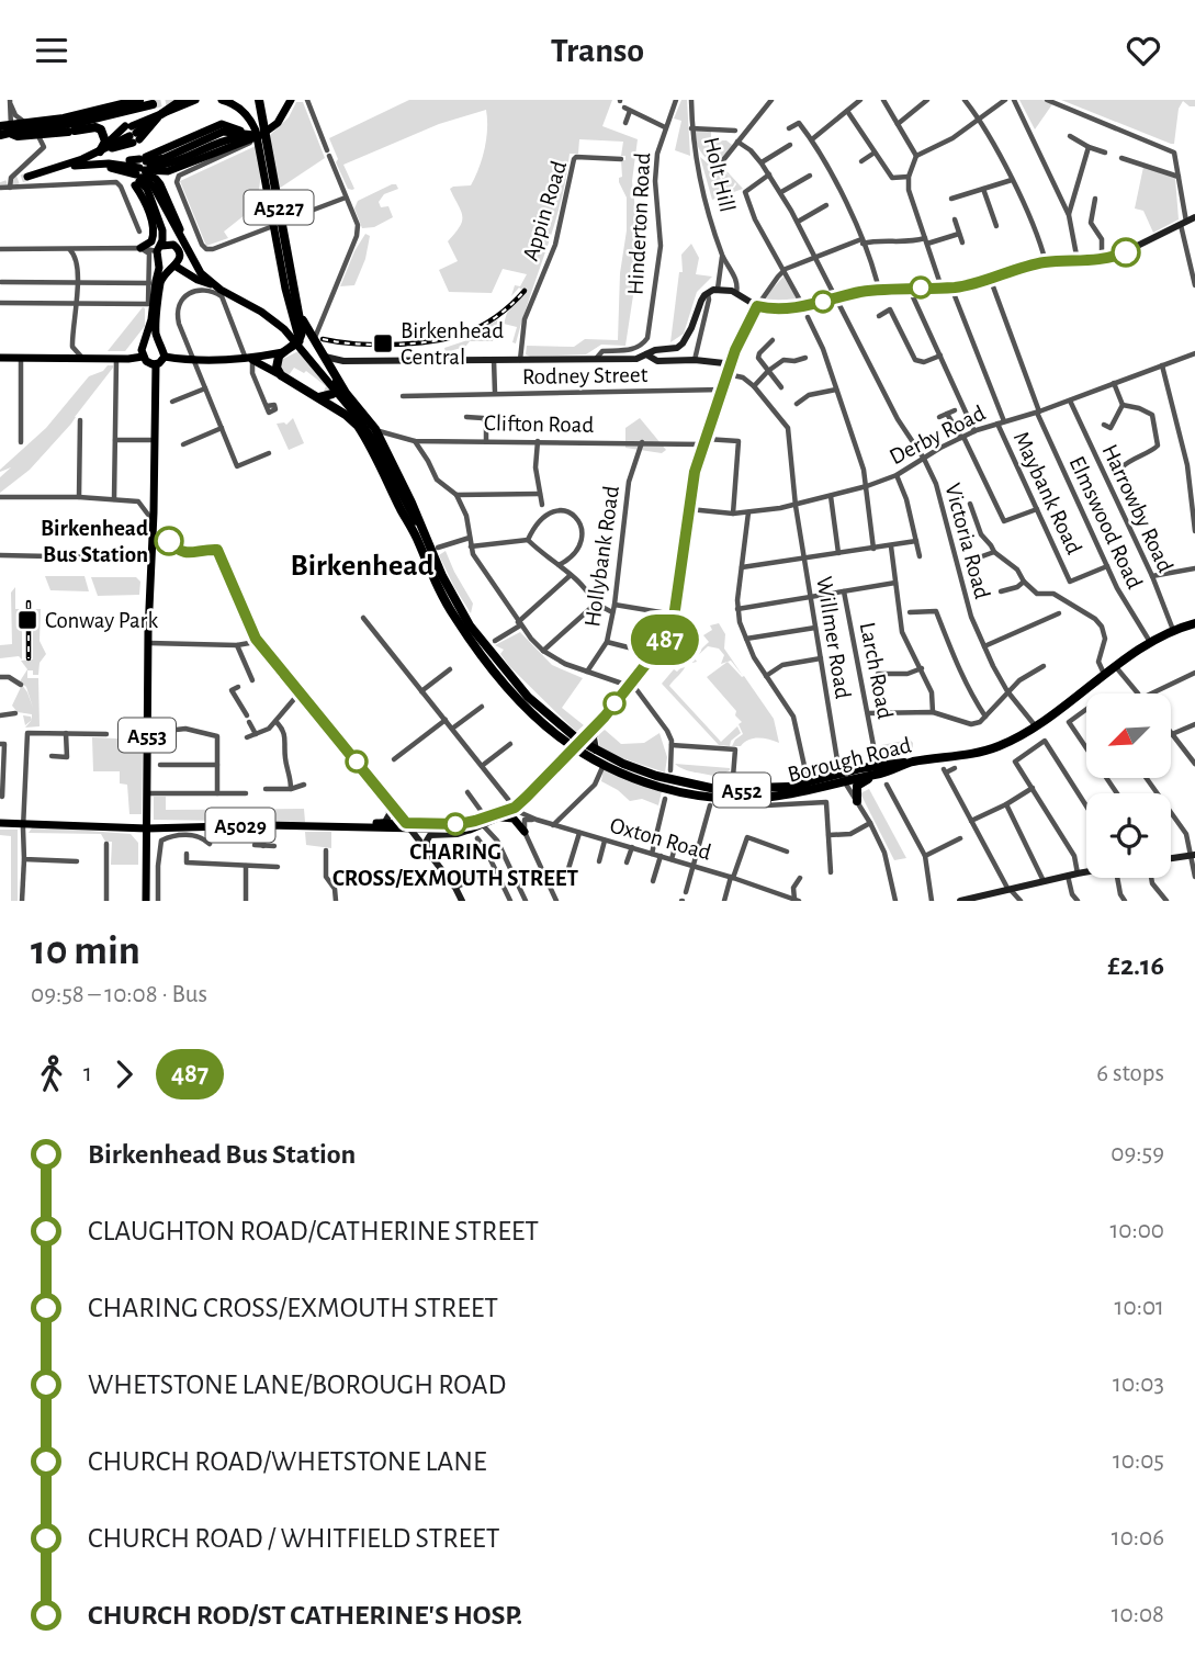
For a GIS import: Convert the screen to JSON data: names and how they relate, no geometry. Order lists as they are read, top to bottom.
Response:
{
  "streets": {
    "highway": ["A5227", "Borough Road", "A552"],
    "main road": ["A553", "A5029"],
    "street": [
      "Holt Hill",
      "Appin Road",
      "Hinderton Road",
      "Rodney Street",
      "Clifton Road",
      "Derby Road",
      "Maybank Road",
      "Harrowby Road",
      "Elmswood Road",
      "Victoria Road",
      "Hollybank Road",
      "Willmer Road",
      "Larch Road",
      "Oxton Road"
    ]
  },
  "crossings": [
    ["A5227", "A552"],
    ["Clifton Road", "Derby Road"],
    ["Clifton Road", "Hollybank Road"],
    ["Clifton Road", "Borough Road"],
    ["Derby Road", "Maybank Road"],
    ["Derby Road", "Harrowby Road"],
    ["Derby Road", "Elmswood Road"],
    ["Derby Road", "Victoria Road"],
    ["Derby Road", "Willmer Road"],
    ["Maybank Road", "Elmswood Road"],
    ["Harrowby Road", "Borough Road"],
    ["Elmswood Road", "Borough Road"],
    ["Victoria Road", "Borough Road"],
    ["Willmer Road", "Borough Road"],
    ["Willmer Road", "A552"],
    ["A553", "A5029"],
    ["Borough Road", "A552"],
    ["Borough Road", "A5029"],
    ["A552", "A5029"],
    ["A5029", "Oxton Road"]
  ],
  "districts": ["Birkenhead"],
  "places": {
    "transit": ["Birkenhead Central", "Conway Park"],
    "other": ["Birkenhead Bus Station", "CHARING CROSS/EXMOUTH STREET"]
  },
  "lines": ["bus line 487"],
  "north": "bottom left",
  "page": {
    "header": "Transo",
    "on_map": "487",
    "heading": ["10 min", "09:58 – 10:08 · Bus", "£2.16"],
    "legs": ["1", "487", "6 stops"],
    "list": [
      {
        "name": "Birkenhead Bus Station",
        "value": "09:59"
      },
      {
        "name": "CLAUGHTON ROAD/CATHERINE STREET",
        "value": "10:00"
      },
      {
        "name": "CHARING CROSS/EXMOUTH STREET",
        "value": "10:01"
      },
      {
        "name": "WHETSTONE LANE/BOROUGH ROAD",
        "value": "10:03"
      },
      {
        "name": "CHURCH ROAD/WHETSTONE LANE",
        "value": "10:05"
      },
      {
        "name": "CHURCH ROAD / WHITFIELD STREET",
        "value": "10:06"
      },
      {
        "name": "CHURCH ROD/ST CATHERINE'S HOSP.",
        "value": "10:08"
      }
    ]
  }
}
